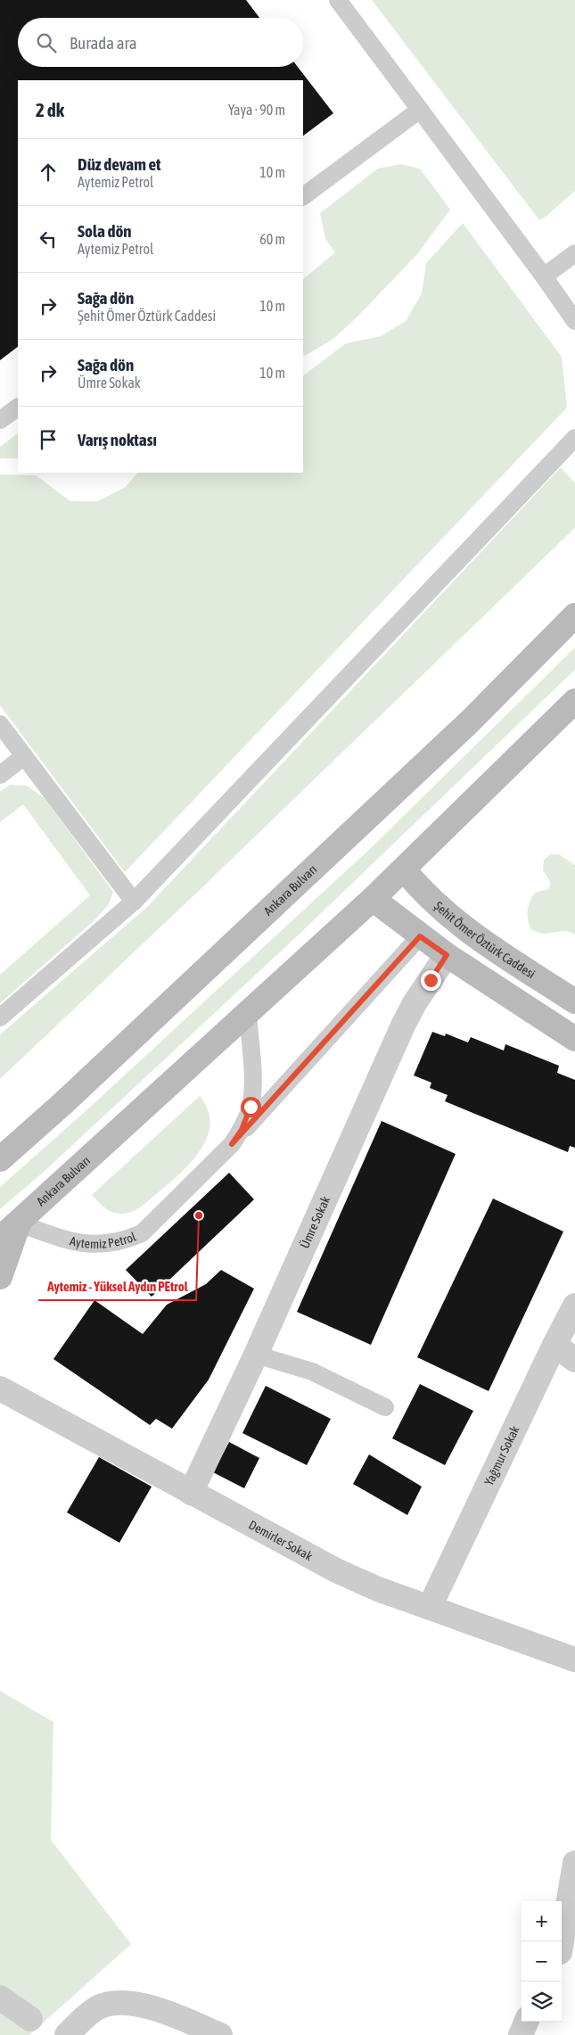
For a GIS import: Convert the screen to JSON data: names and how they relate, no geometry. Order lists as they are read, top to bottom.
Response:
{
  "streets": {
    "main road": ["Ankara Bulvarı", "Şehit Ömer Öztürk Caddesi"],
    "street": ["Ümre Sokak", "Yağmur Sokak", "Demirler Sokak"],
    "lane": ["Aytemiz Petrol"]
  },
  "crossings": [
    ["Ankara Bulvarı", "Şehit Ömer Öztürk Caddesi"],
    ["Ankara Bulvarı", "Aytemiz Petrol"],
    ["Ümre Sokak", "Demirler Sokak"],
    ["Yağmur Sokak", "Demirler Sokak"]
  ],
  "places": ["Aytemiz - Yüksel Aydın PEtrol"],
  "page": {
    "search": "Burada ara",
    "heading": ["2 dk", "Yaya · 90 m"],
    "list": [
      ["Düz devam et", "Aytemiz Petrol", "10 m"],
      ["Sola dön", "Aytemiz Petrol", "60 m"],
      ["Sağa dön", "Şehit Ömer Öztürk Caddesi", "10 m"],
      ["Sağa dön", "Ümre Sokak", "10 m"],
      "Varış noktası"
    ],
    "map_buttons": ["+", "−"]
  }
}
